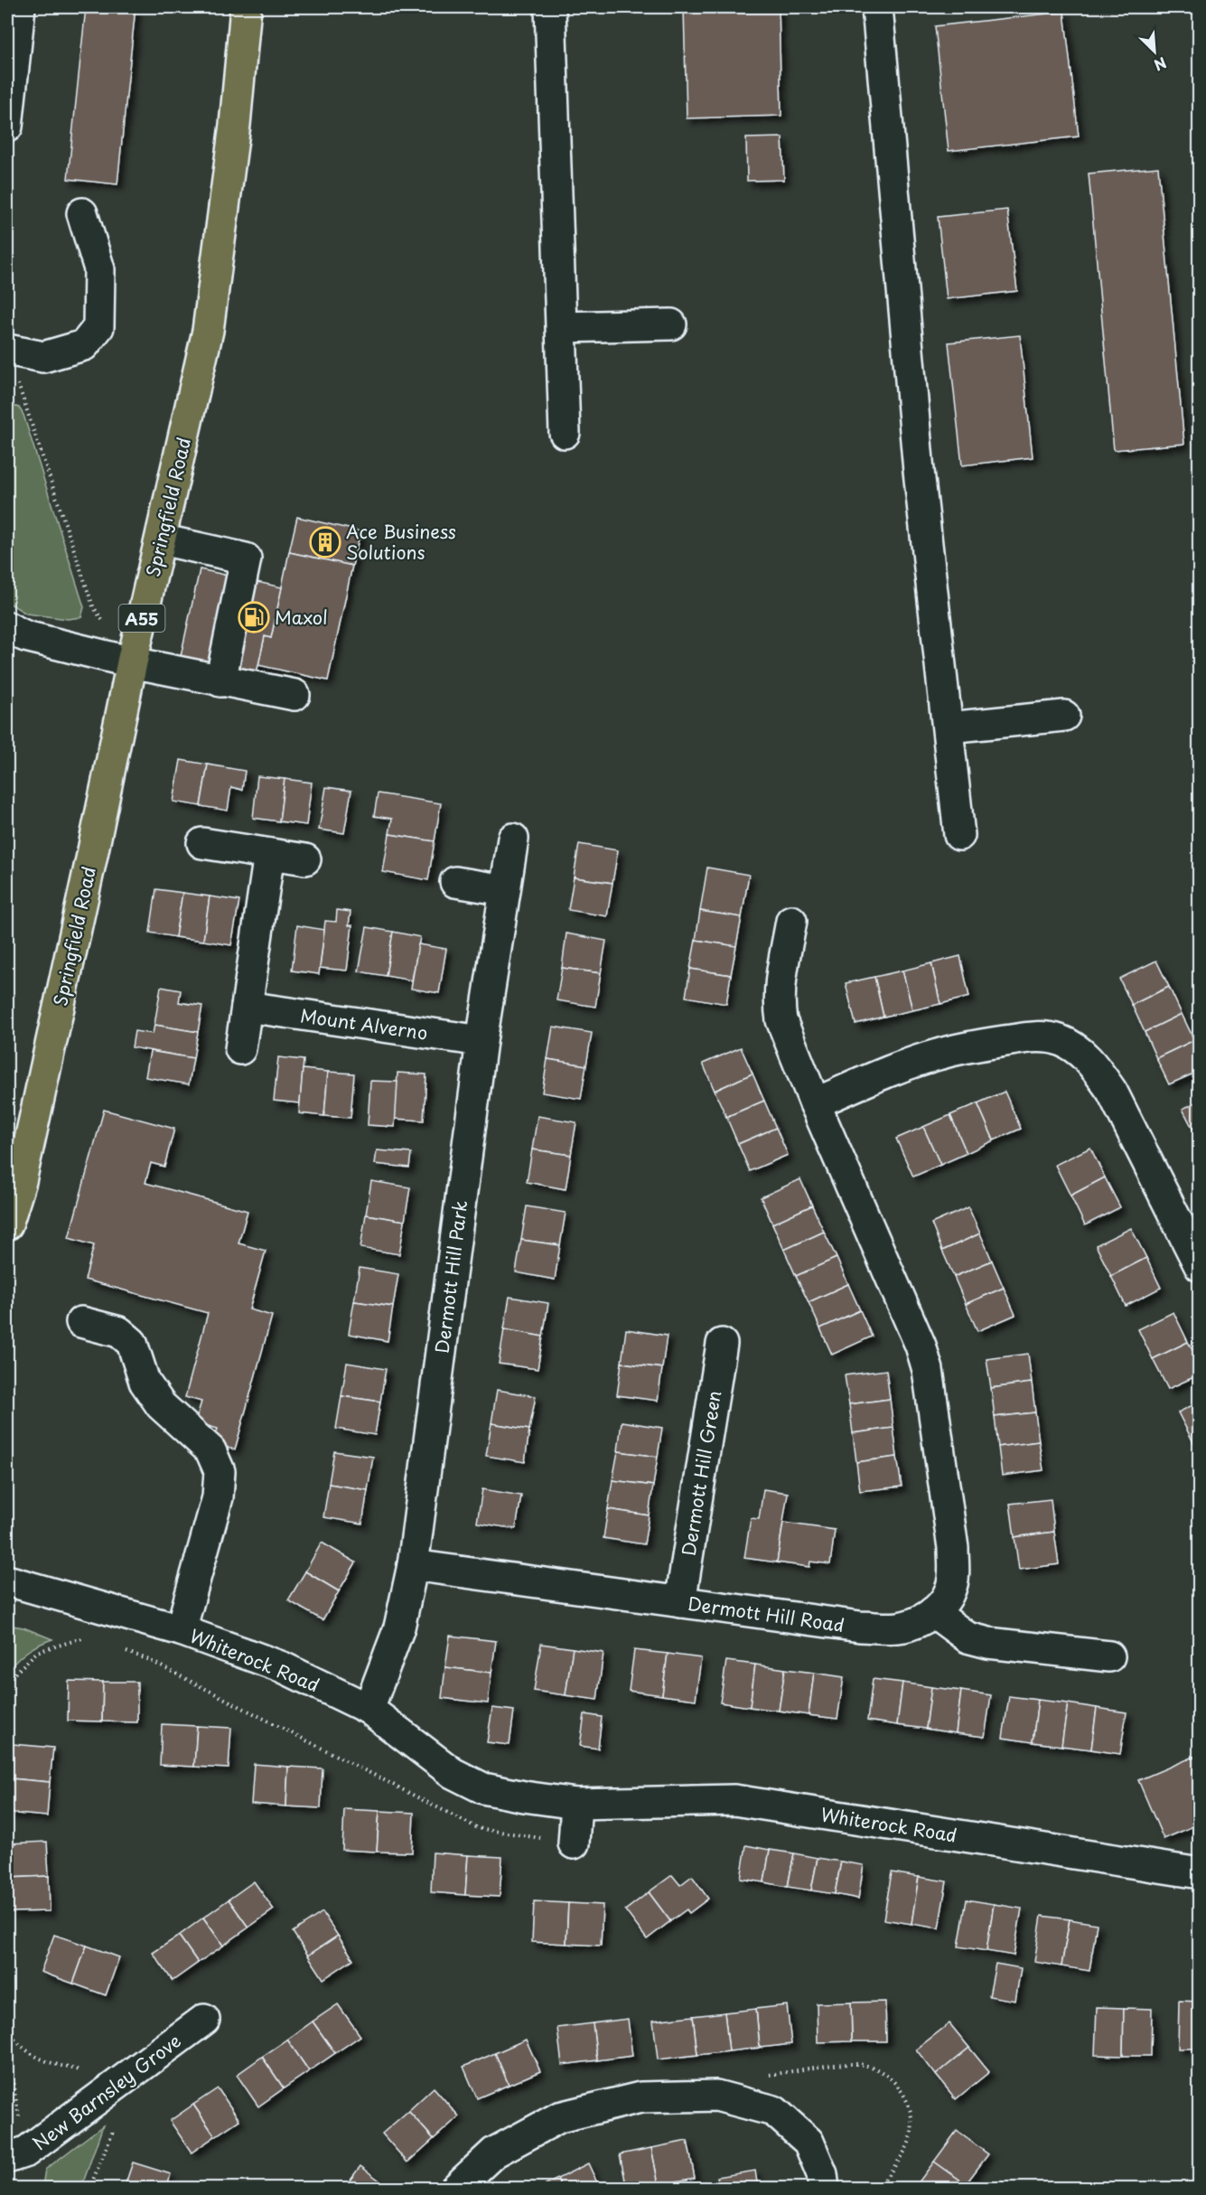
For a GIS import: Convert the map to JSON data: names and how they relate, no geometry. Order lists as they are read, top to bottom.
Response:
{
  "streets": {
    "highway": ["Springfield Road", "A55"],
    "street": [
      "Mount Alverno",
      "Dermott Hill Park",
      "Dermott Hill Green",
      "Dermott Hill Road",
      "Whiterock Road",
      "New Barnsley Grove"
    ]
  },
  "crossings": [
    ["Mount Alverno", "Dermott Hill Park"],
    ["Dermott Hill Park", "Dermott Hill Road"],
    ["Dermott Hill Park", "Whiterock Road"],
    ["Dermott Hill Green", "Dermott Hill Road"]
  ],
  "places": {
    "building": ["Ace Business Solutions"],
    "fuel station": ["Maxol"]
  },
  "north": "bottom right"
}
